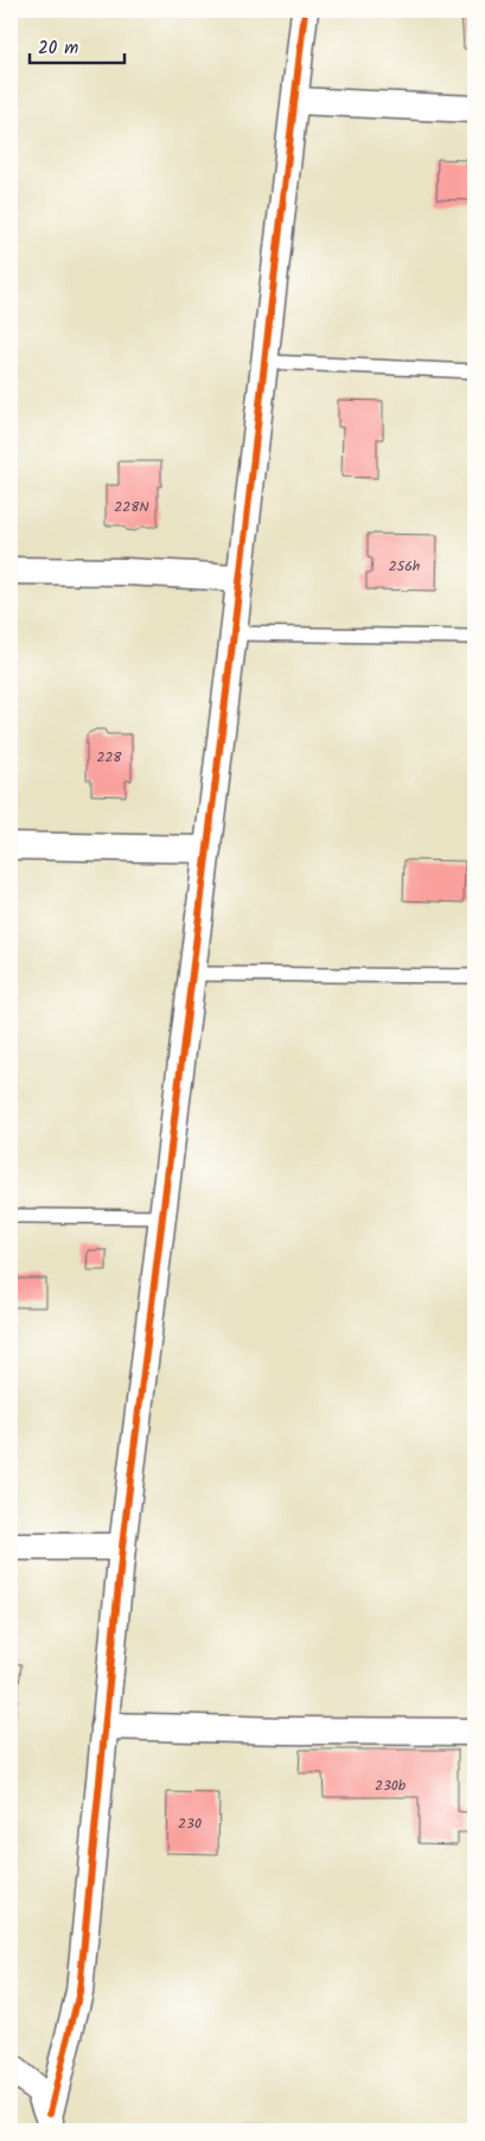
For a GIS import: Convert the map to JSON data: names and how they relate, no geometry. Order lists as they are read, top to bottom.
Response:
{
  "house_numbers": [
    "228N",
    "256h",
    "228",
    "230b",
    "230"
  ],
  "scale_bar": "20 m"
}
